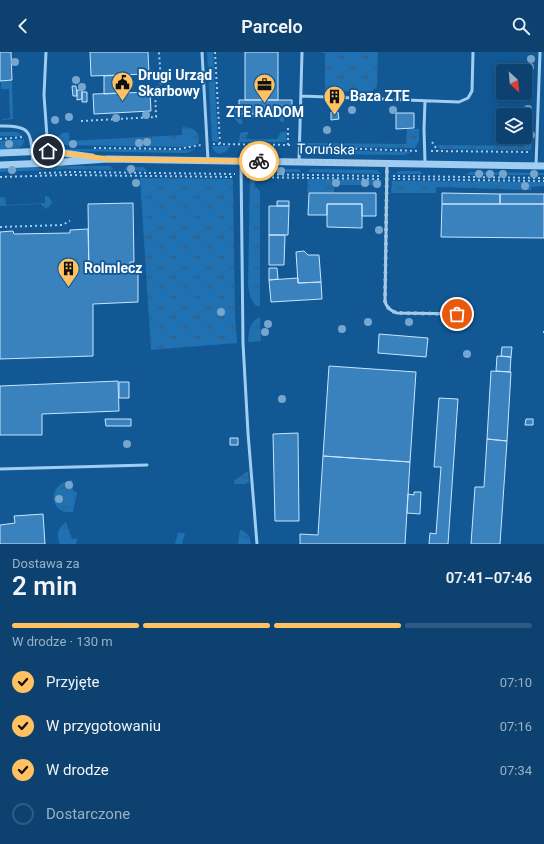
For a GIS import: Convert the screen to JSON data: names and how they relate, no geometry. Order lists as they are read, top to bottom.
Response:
{
  "streets": {
    "street": ["Toruńska"]
  },
  "places": {
    "public building": ["Drugi Urząd Skarbowy"],
    "office": ["ZTE RADOM"],
    "building": ["Baza ZTE", "Rolmlecz"]
  },
  "north": "bottom right",
  "page": {
    "header": "Parcelo",
    "heading": ["2 min", "Dostawa za", "07:41–07:46"],
    "bar": "W drodze · 130 m",
    "list": [
      ["Przyjęte", "07:10"],
      ["W przygotowaniu", "07:16"],
      ["W drodze", "07:34"],
      "Dostarczone"
    ]
  }
}
